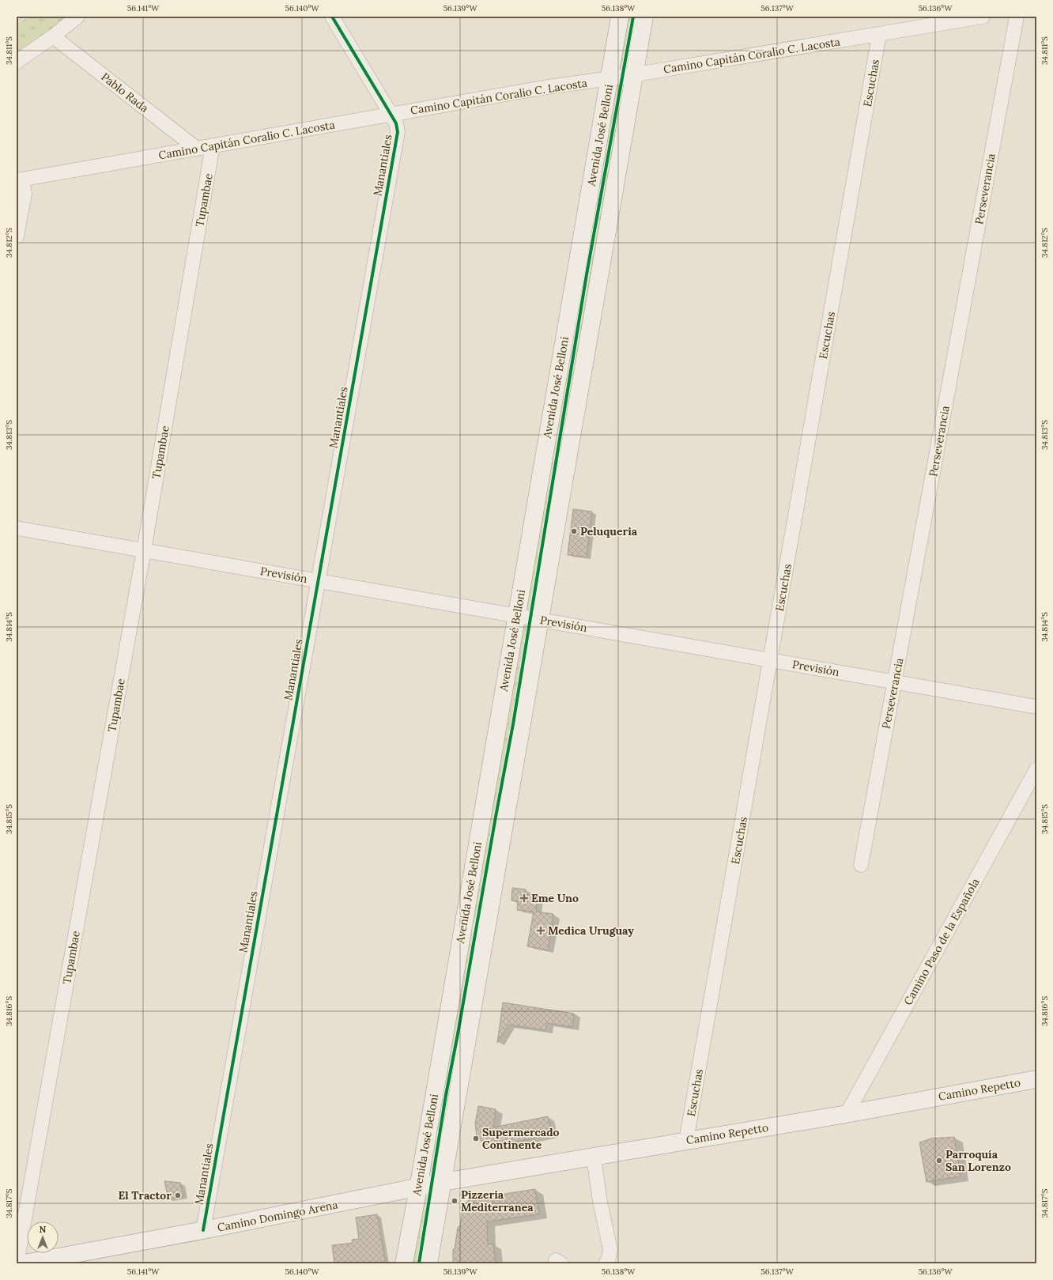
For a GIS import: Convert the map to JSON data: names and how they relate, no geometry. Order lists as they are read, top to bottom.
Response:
{
  "streets": {
    "main road": ["Avenida José Belloni", "Camino Repetto", "Camino Domingo Arena"],
    "street": [
      "Camino Capitán Coralio C. Lacosta",
      "Escuchas",
      "Pablo Rada",
      "Manantiales",
      "Perseverancia",
      "Tupambae",
      "Previsión",
      "Camino Paso de la Española"
    ]
  },
  "crossings": [
    ["Camino Capitán Coralio C. Lacosta", "Escuchas"],
    ["Camino Capitán Coralio C. Lacosta", "Pablo Rada"],
    ["Camino Capitán Coralio C. Lacosta", "Avenida José Belloni"],
    ["Camino Capitán Coralio C. Lacosta", "Manantiales"],
    ["Camino Capitán Coralio C. Lacosta", "Tupambae"],
    ["Escuchas", "Previsión"],
    ["Escuchas", "Camino Repetto"],
    ["Avenida José Belloni", "Previsión"],
    ["Avenida José Belloni", "Camino Repetto"],
    ["Avenida José Belloni", "Camino Domingo Arena"],
    ["Manantiales", "Previsión"],
    ["Manantiales", "Camino Domingo Arena"],
    ["Perseverancia", "Previsión"],
    ["Tupambae", "Previsión"],
    ["Camino Paso de la Española", "Camino Repetto"],
    ["Camino Repetto", "Camino Domingo Arena"]
  ],
  "places": {
    "other": [
      "Peluqueria",
      "Supermercado Continente",
      "Parroquía San Lorenzo",
      "El Tractor",
      "Pizzeria Mediterranea"
    ],
    "health": ["Eme Uno", "Medica Uruguay"]
  },
  "north": "top",
  "coordinates": [
    "56.141°W",
    "56.140°W",
    "56.139°W",
    "56.138°W",
    "56.137°W",
    "56.136°W",
    "34.811°S",
    "34.812°S",
    "34.813°S",
    "34.814°S",
    "34.815°S",
    "34.816°S",
    "34.817°S"
  ]
}
